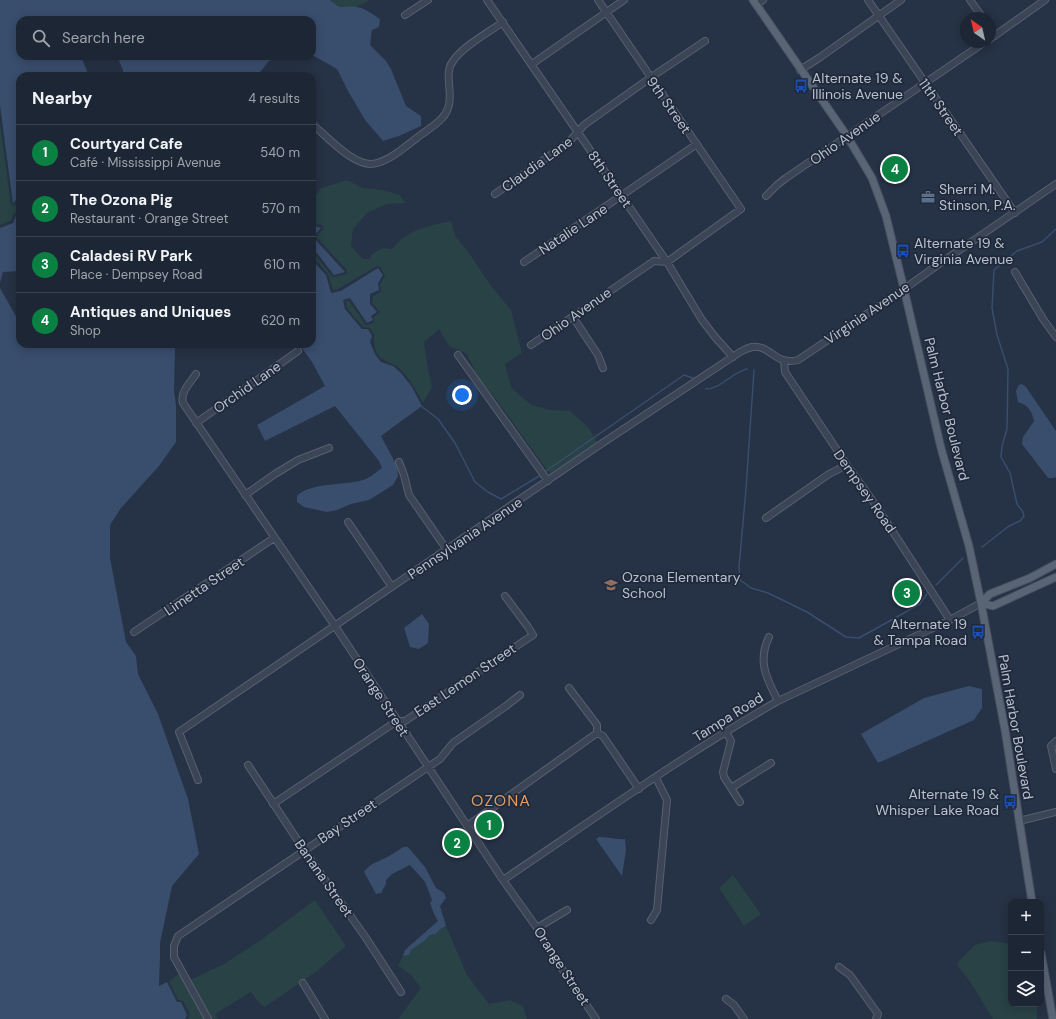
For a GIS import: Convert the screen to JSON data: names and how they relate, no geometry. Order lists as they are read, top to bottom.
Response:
{
  "streets": {
    "main road": ["Palm Harbor Boulevard", "Tampa Road"],
    "street": [
      "9th Street",
      "11th Street",
      "Ohio Avenue",
      "Claudia Lane",
      "8th Street",
      "Natalie Lane",
      "Virginia Avenue",
      "Orchid Lane",
      "Dempsey Road",
      "Pennsylvania Avenue",
      "Limetta Street",
      "East Lemon Street",
      "Orange Street",
      "Bay Street",
      "Banana Street"
    ]
  },
  "crossings": [
    ["9th Street", "Ohio Avenue"],
    ["9th Street", "Claudia Lane"],
    ["9th Street", "Natalie Lane"],
    ["11th Street", "Ohio Avenue"],
    ["11th Street", "Virginia Avenue"],
    ["Ohio Avenue", "8th Street"],
    ["Claudia Lane", "8th Street"],
    ["8th Street", "Natalie Lane"],
    ["8th Street", "Pennsylvania Avenue"],
    ["Virginia Avenue", "Palm Harbor Boulevard"],
    ["Virginia Avenue", "Dempsey Road"],
    ["Virginia Avenue", "Pennsylvania Avenue"],
    ["Orchid Lane", "Orange Street"],
    ["Palm Harbor Boulevard", "Tampa Road"],
    ["Dempsey Road", "Pennsylvania Avenue"],
    ["Dempsey Road", "Tampa Road"],
    ["Pennsylvania Avenue", "Orange Street"],
    ["Limetta Street", "Orange Street"],
    ["East Lemon Street", "Orange Street"],
    ["East Lemon Street", "Banana Street"],
    ["Orange Street", "Tampa Road"],
    ["Orange Street", "Bay Street"],
    ["Bay Street", "Banana Street"]
  ],
  "districts": ["OZONA"],
  "places": {
    "bus stop": [
      "Alternate 19 & Illinois Avenue",
      "Alternate 19 & Virginia Avenue",
      "Alternate 19 & Tampa Road",
      "Alternate 19 & Whisper Lake Road"
    ],
    "office": ["Sherri M. Stinson, P.A."],
    "school or university": ["Ozona Elementary School"]
  },
  "north": "top left",
  "page": {
    "search": "Search here",
    "heading": ["Nearby", "4 results"],
    "list": [
      {
        "mark": "1",
        "name": "Courtyard Cafe",
        "note": "Café · Mississippi Avenue",
        "value": "540 m"
      },
      {
        "mark": "2",
        "name": "The Ozona Pig",
        "note": "Restaurant · Orange Street",
        "value": "570 m"
      },
      {
        "mark": "3",
        "name": "Caladesi RV Park",
        "note": "Place · Dempsey Road",
        "value": "610 m"
      },
      {
        "mark": "4",
        "name": "Antiques and Uniques",
        "note": "Shop",
        "value": "620 m"
      }
    ],
    "pins": [
      "4",
      "3",
      "1",
      "2"
    ],
    "map_buttons": ["+", "−"]
  }
}
